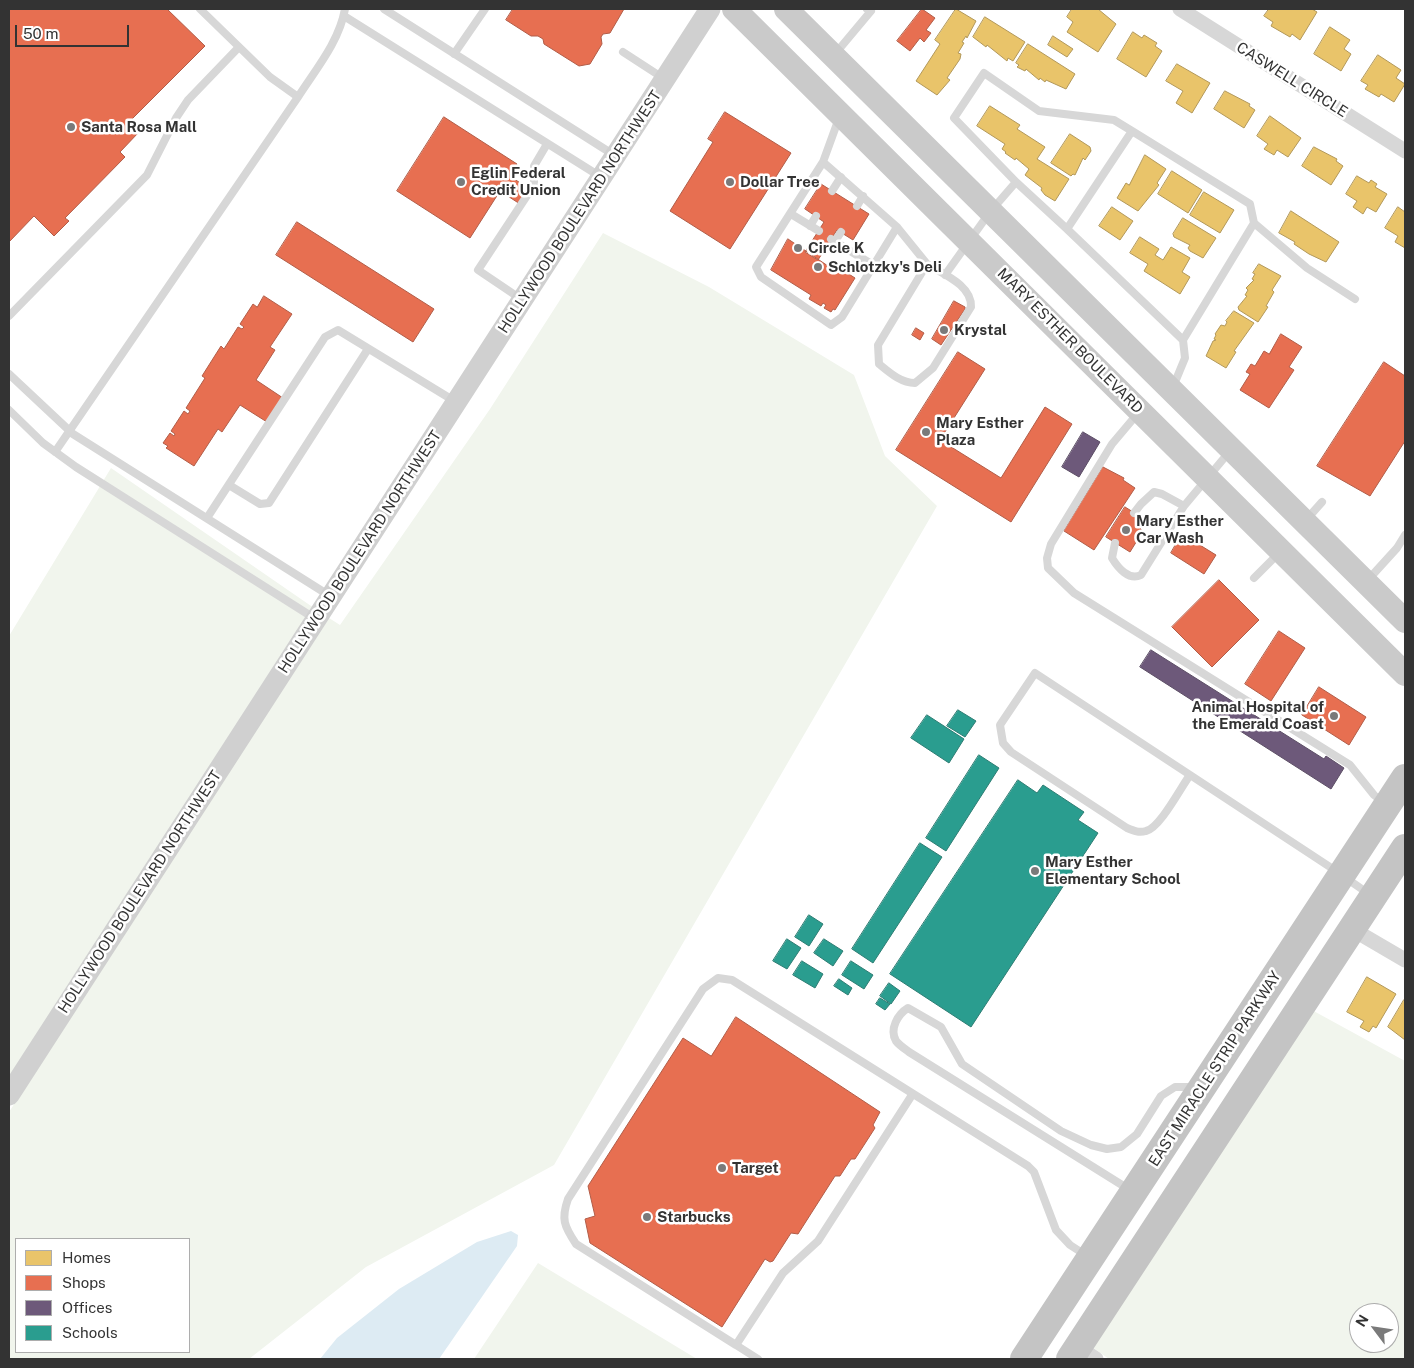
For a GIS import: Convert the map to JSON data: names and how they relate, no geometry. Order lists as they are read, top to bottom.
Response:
{
  "streets": {
    "highway": ["EAST MIRACLE STRIP PARKWAY"],
    "main road": ["MARY ESTHER BOULEVARD"],
    "street": ["CASWELL CIRCLE", "HOLLYWOOD BOULEVARD NORTHWEST"]
  },
  "places": [
    "Santa Rosa Mall",
    "Eglin Federal Credit Union",
    "Dollar Tree",
    "Circle K",
    "Schlotzky's Deli",
    "Krystal",
    "Mary Esther Plaza",
    "Mary Esther Car Wash",
    "Animal Hospital of the Emerald Coast",
    "Mary Esther Elementary School",
    "Target",
    "Starbucks"
  ],
  "legend": [
    "Homes",
    "Shops",
    "Offices",
    "Schools"
  ],
  "scale_bar": "50 m",
  "north": "top left"
}
